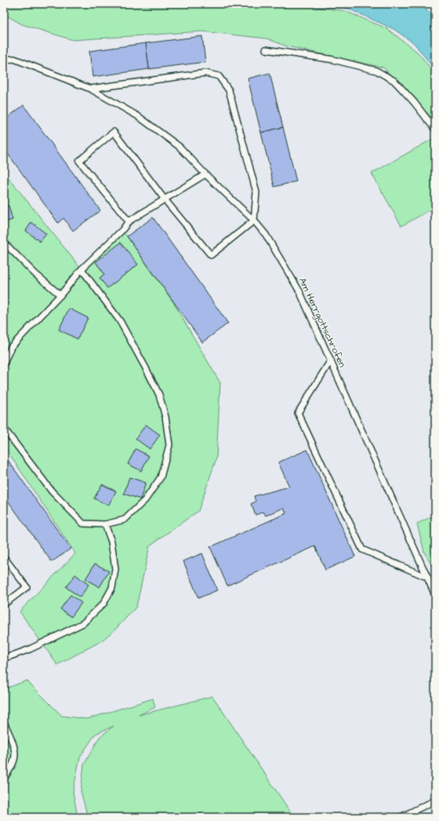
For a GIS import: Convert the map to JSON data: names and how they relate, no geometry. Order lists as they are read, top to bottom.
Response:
{
  "streets": {
    "lane": ["Am Herrgottschrofen"]
  }
}
